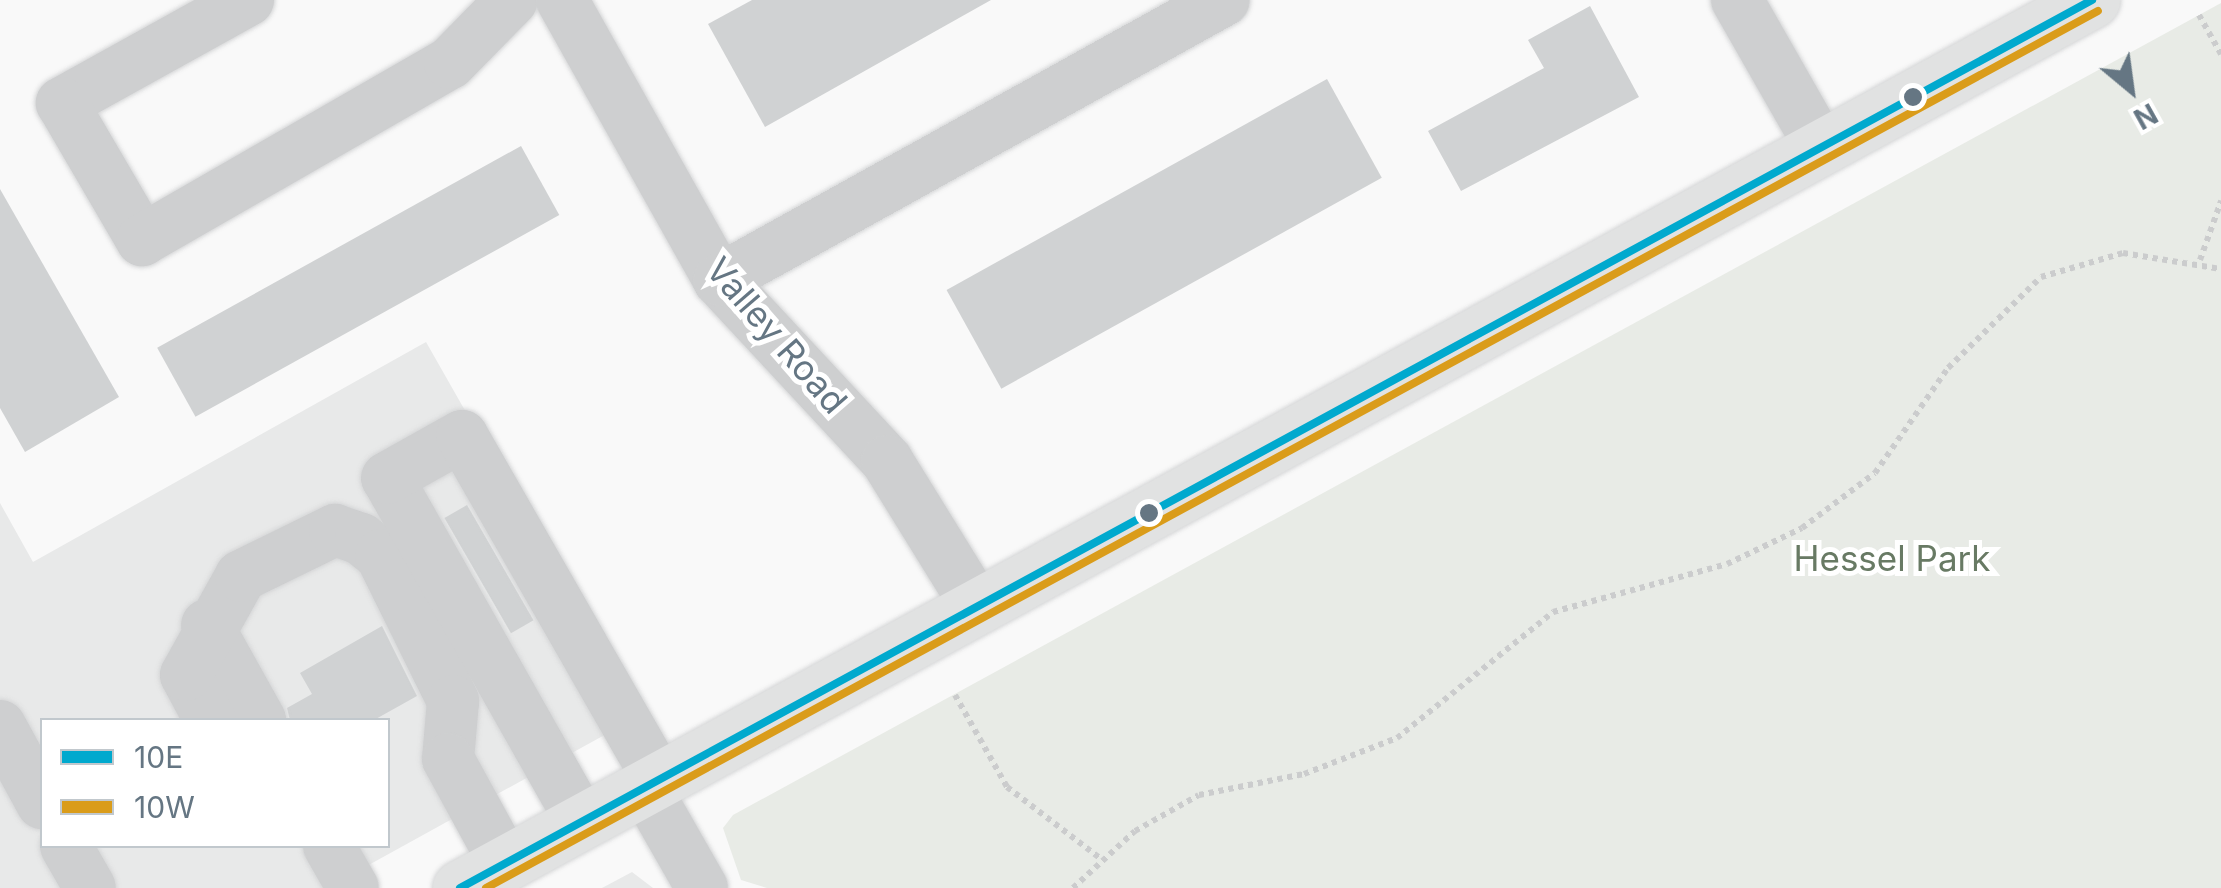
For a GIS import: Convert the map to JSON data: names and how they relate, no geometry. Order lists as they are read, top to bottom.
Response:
{
  "streets": {
    "street": ["Valley Road"]
  },
  "parks": ["Hessel Park"],
  "lines": ["transit line 10E", "transit line 10W"],
  "legend": ["10E", "10W"],
  "north": "bottom right"
}
